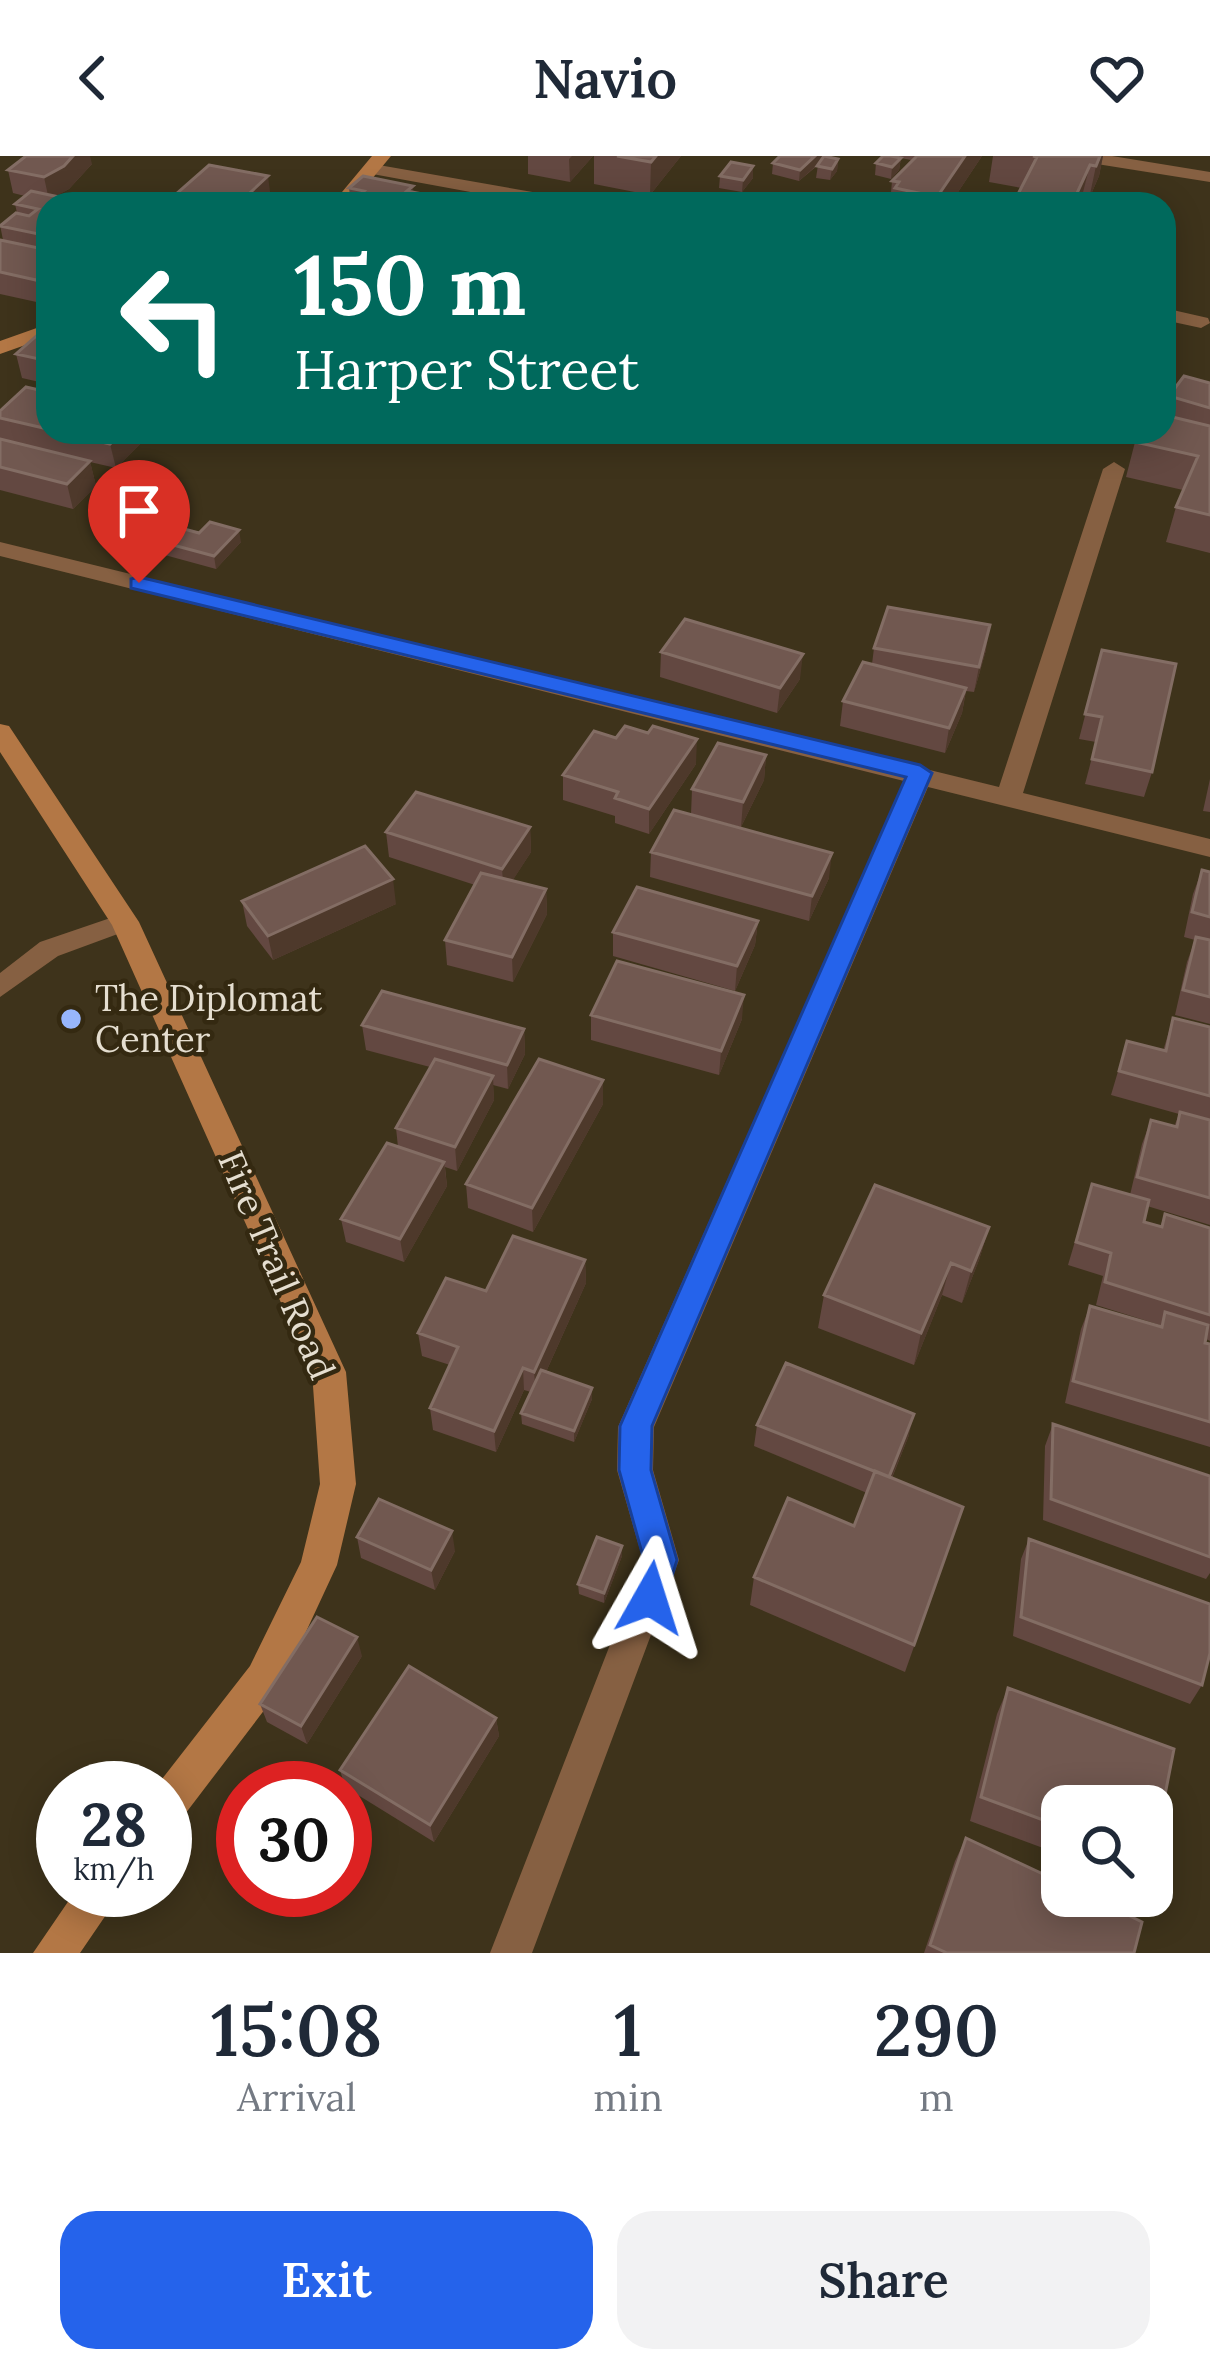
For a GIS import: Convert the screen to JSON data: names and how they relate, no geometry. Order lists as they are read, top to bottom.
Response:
{
  "streets": {
    "street": ["Fire Trail Road"]
  },
  "places": ["The Diplomat Center"],
  "page": {
    "header": "Navio",
    "turn": ["150 m", "Harper Street"],
    "speed": "28 km/h",
    "limit": "30",
    "eta": [
      "15:08",
      "Arrival",
      "1",
      "min",
      "290",
      "m"
    ],
    "buttons": ["Exit", "Share"]
  }
}
